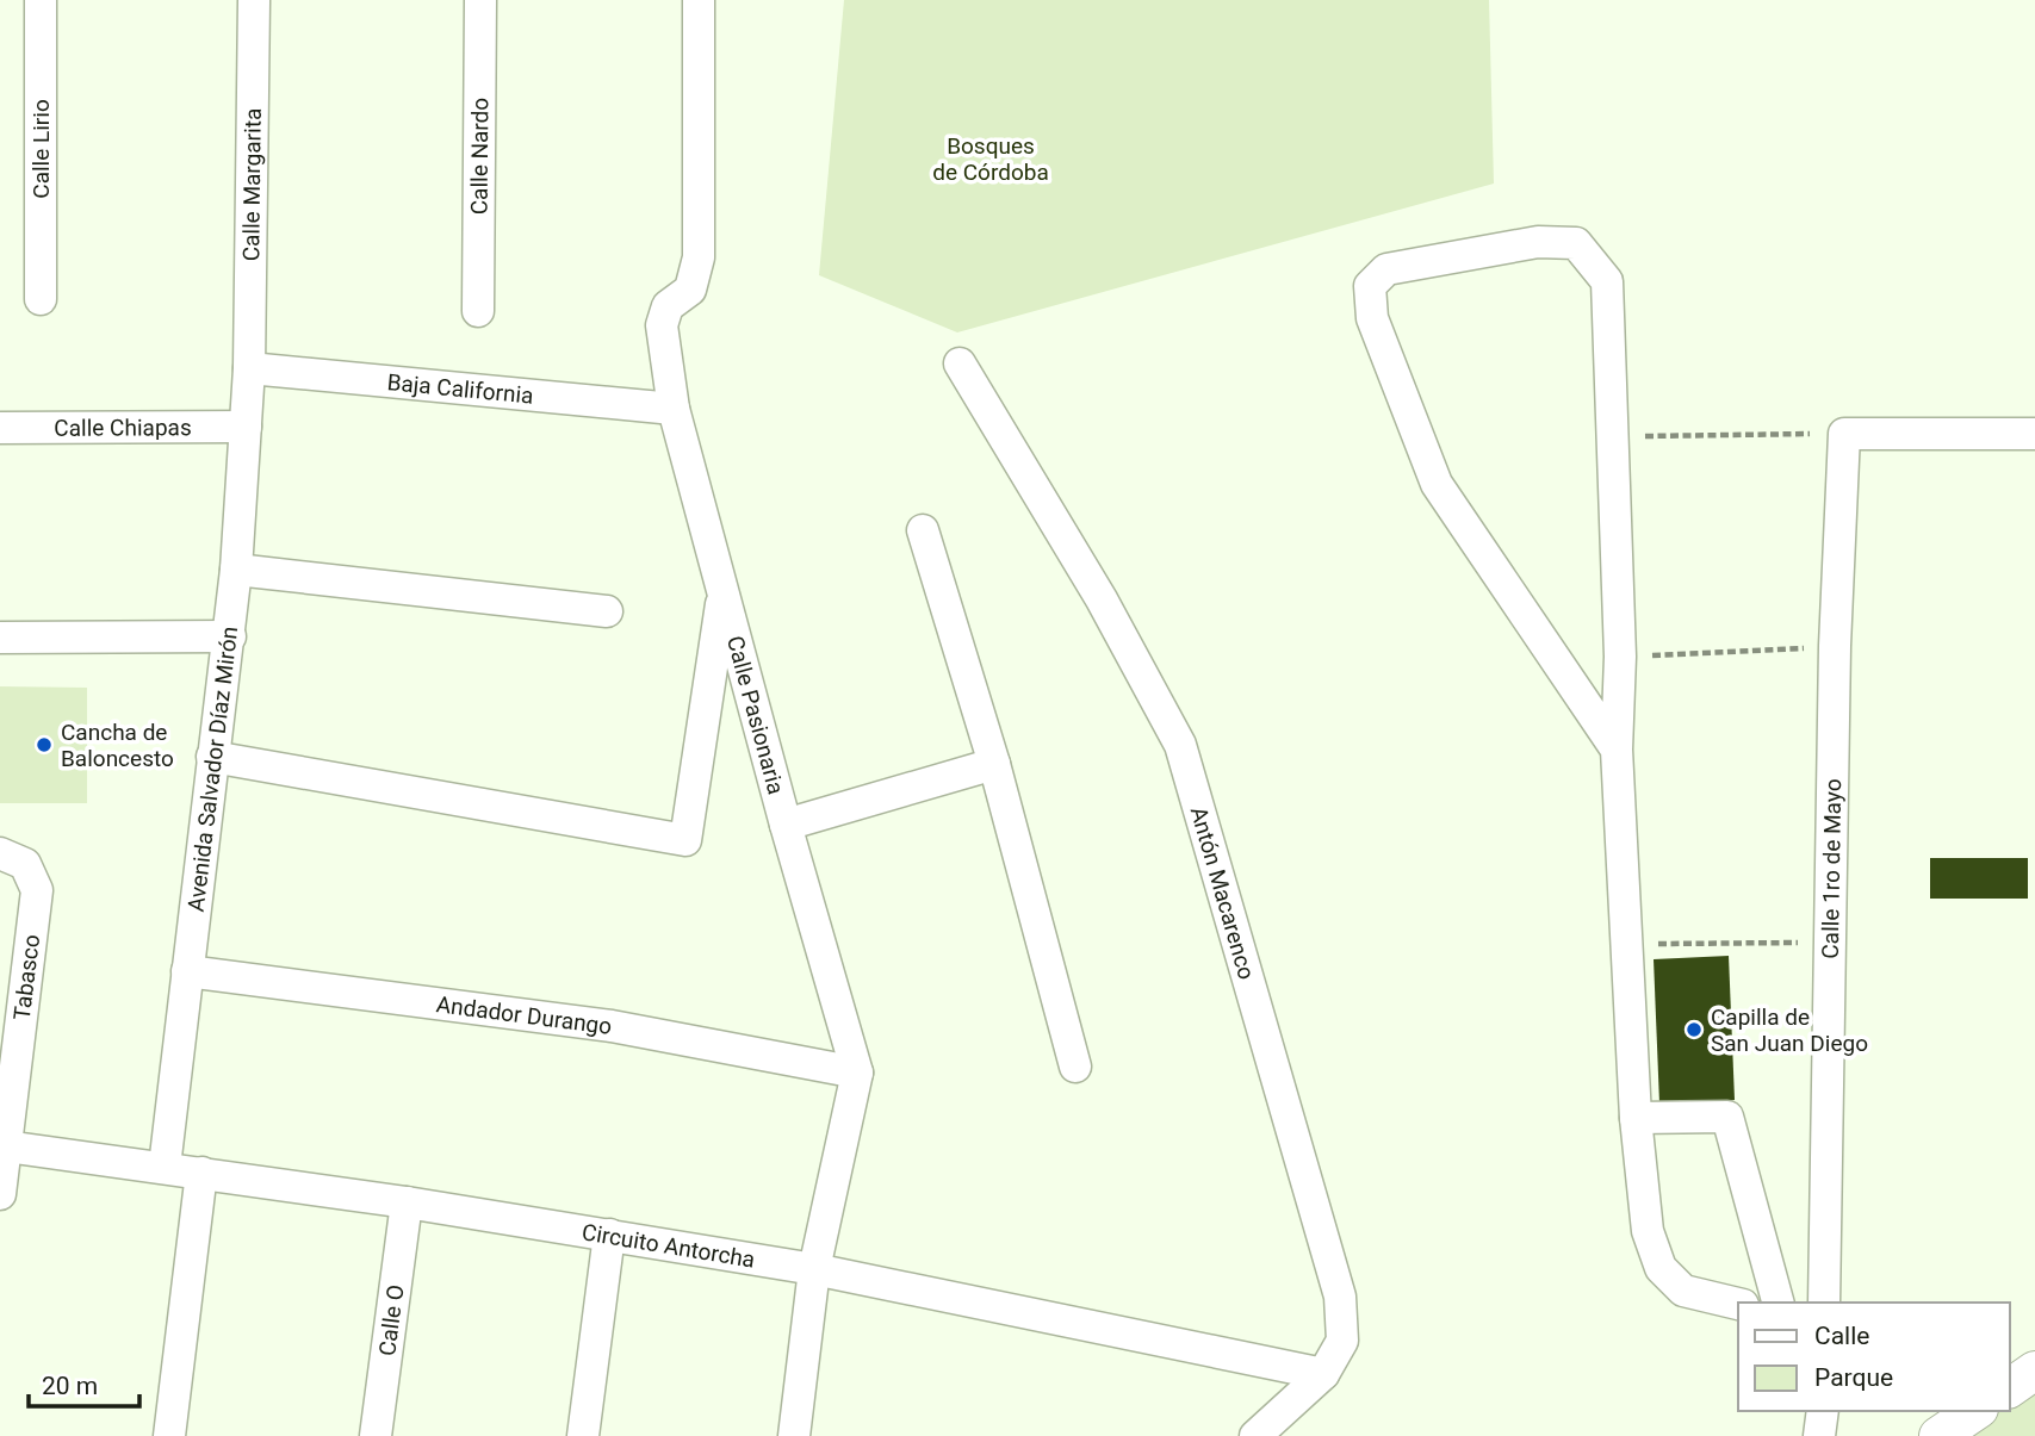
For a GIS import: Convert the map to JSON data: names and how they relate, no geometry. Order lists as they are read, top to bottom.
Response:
{
  "streets": {
    "street": [
      "Calle Lirio",
      "Calle Nardo",
      "Calle Margarita",
      "Baja California",
      "Calle Chiapas",
      "Calle Pasionaria",
      "Avenida Salvador Díaz Mirón",
      "Calle 1ro de Mayo",
      "Antón Macarenco",
      "Tabasco",
      "Andador Durango",
      "Circuito Antorcha",
      "Calle O"
    ]
  },
  "crossings": [
    ["Calle Margarita", "Baja California"],
    ["Calle Margarita", "Avenida Salvador Díaz Mirón"],
    ["Baja California", "Calle Pasionaria"],
    ["Baja California", "Avenida Salvador Díaz Mirón"],
    ["Calle Chiapas", "Avenida Salvador Díaz Mirón"],
    ["Calle Pasionaria", "Andador Durango"],
    ["Calle Pasionaria", "Circuito Antorcha"],
    ["Avenida Salvador Díaz Mirón", "Andador Durango"],
    ["Avenida Salvador Díaz Mirón", "Circuito Antorcha"],
    ["Antón Macarenco", "Circuito Antorcha"],
    ["Tabasco", "Circuito Antorcha"],
    ["Circuito Antorcha", "Calle O"]
  ],
  "parks": ["Bosques de Córdoba"],
  "places": ["Cancha de Baloncesto", "Capilla de San Juan Diego"],
  "legend": ["Calle", "Parque"],
  "scale_bar": "20 m"
}
